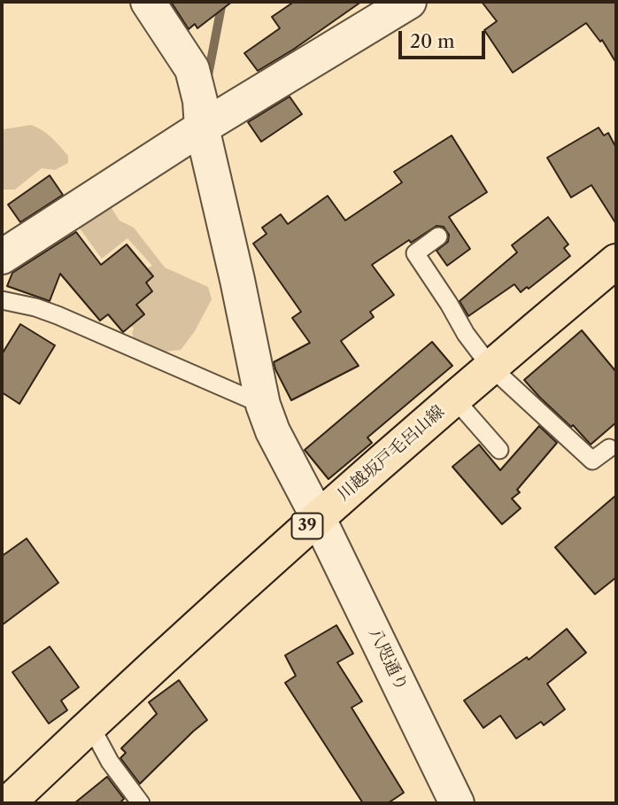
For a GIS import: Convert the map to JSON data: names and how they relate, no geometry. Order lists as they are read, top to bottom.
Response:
{
  "streets": {
    "main road": ["川越坂戸毛呂山線", "39"],
    "street": ["八咫通り"]
  },
  "crossings": [
    ["川越坂戸毛呂山線", "八咫通り"]
  ],
  "scale_bar": "20 m"
}
